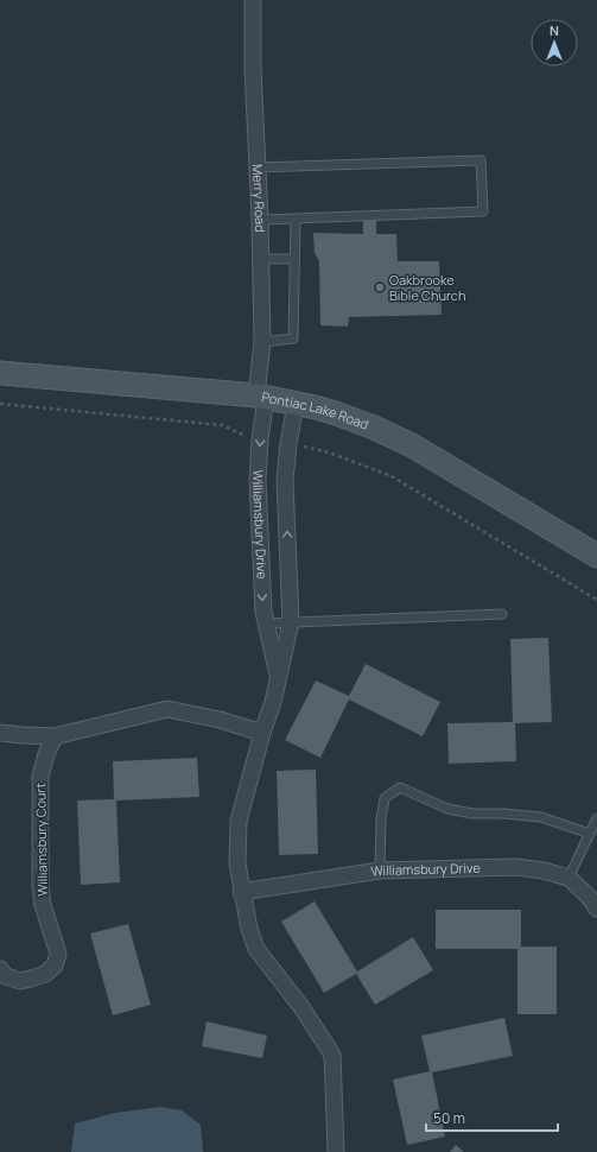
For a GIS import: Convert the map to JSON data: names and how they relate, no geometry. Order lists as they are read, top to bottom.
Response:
{
  "streets": {
    "main road": ["Pontiac Lake Road"],
    "street": ["Merry Road", "Williamsbury Drive", "Williamsbury Court"]
  },
  "crossings": [
    ["Merry Road", "Pontiac Lake Road"],
    ["Merry Road", "Williamsbury Drive"],
    ["Pontiac Lake Road", "Williamsbury Drive"]
  ],
  "places": ["Oakbrooke Bible Church"],
  "scale_bar": "50 m",
  "north": "top"
}
